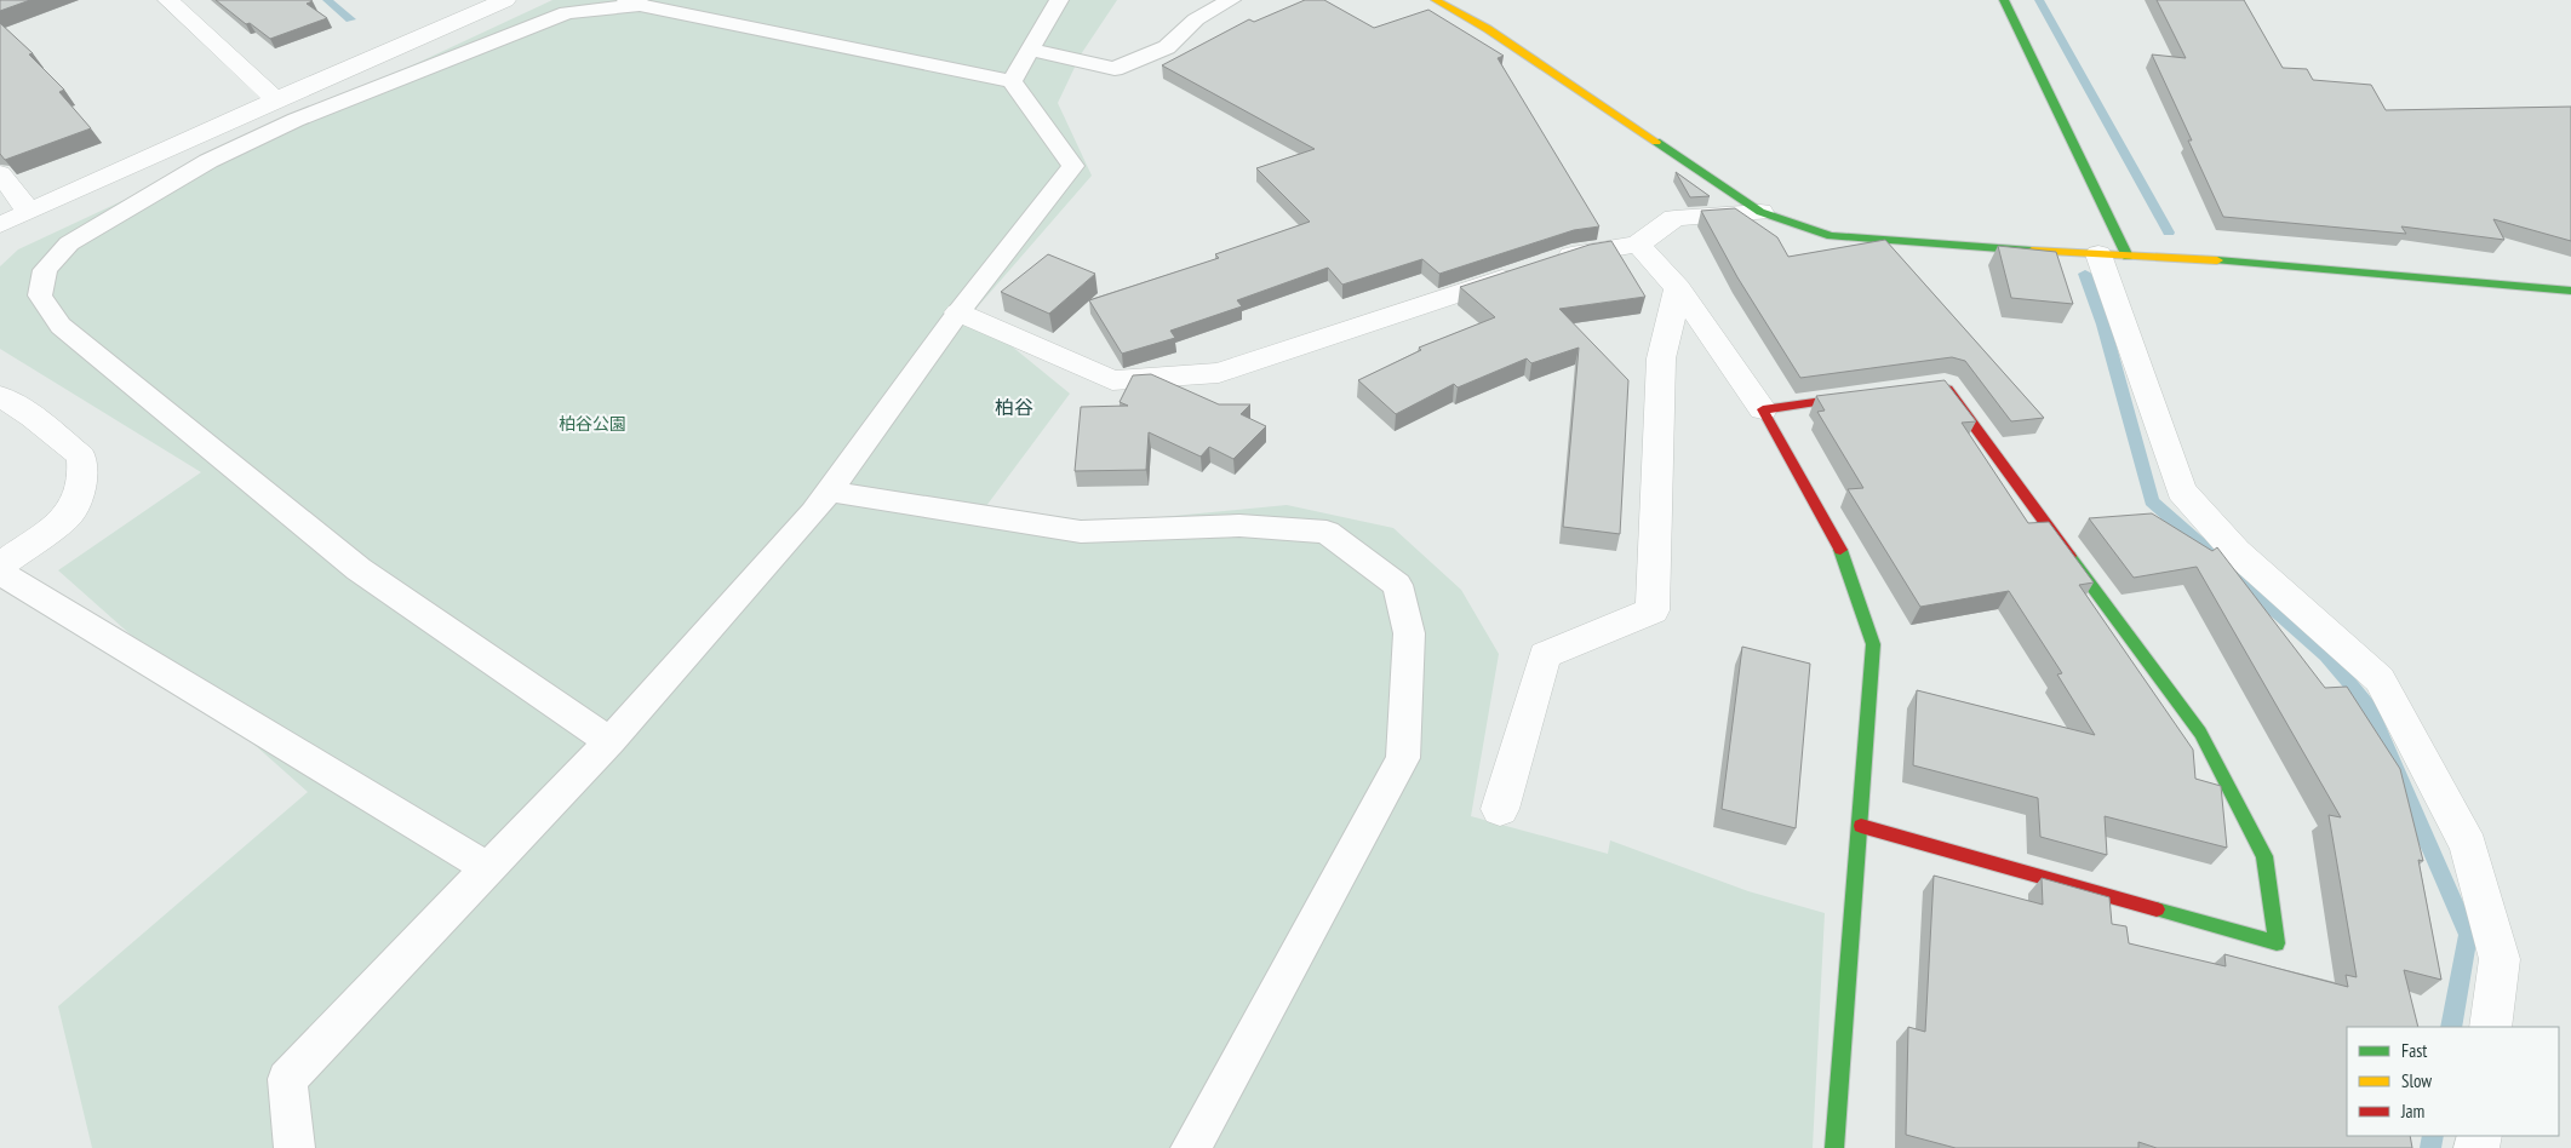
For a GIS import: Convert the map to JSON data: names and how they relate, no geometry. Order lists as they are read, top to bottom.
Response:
{
  "districts": ["柏谷"],
  "parks": ["柏谷公園"],
  "legend": ["Fast", "Slow", "Jam"]
}
